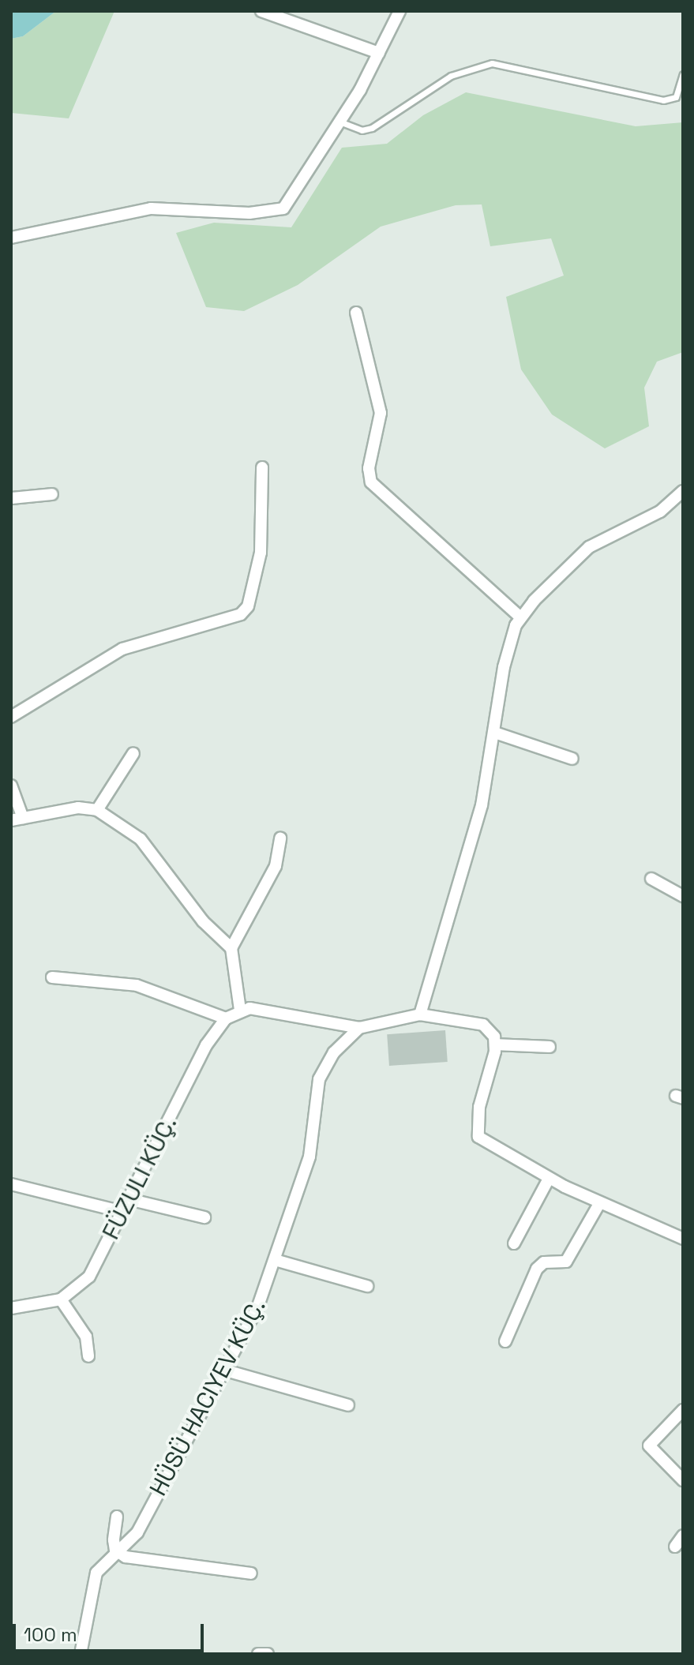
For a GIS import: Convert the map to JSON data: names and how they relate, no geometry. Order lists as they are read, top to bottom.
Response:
{
  "streets": {
    "street": ["FÜZULI KÜÇ."]
  },
  "scale_bar": "100 m"
}
